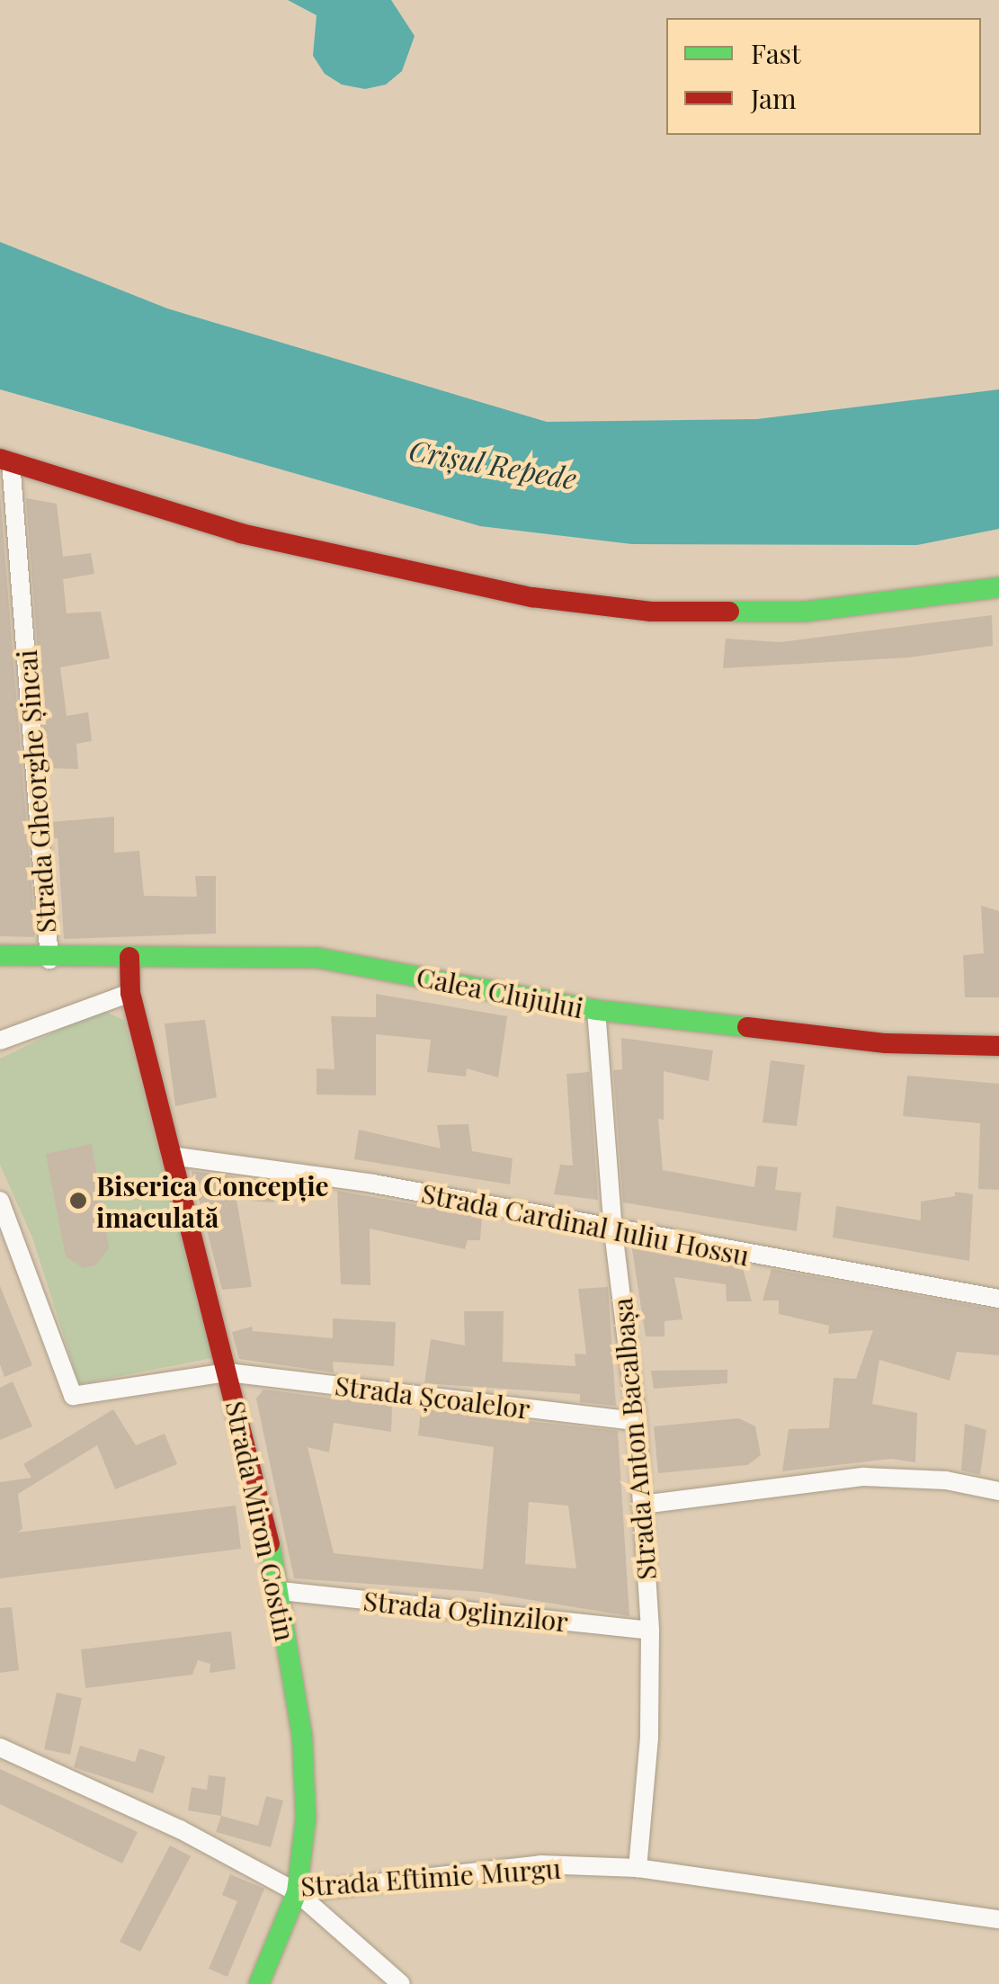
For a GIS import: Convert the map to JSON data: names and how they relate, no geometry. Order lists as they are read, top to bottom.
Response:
{
  "streets": {
    "main road": ["Calea Clujului", "Strada Miron Costin"],
    "street": [
      "Strada Gheorghe Șincai",
      "Strada Cardinal Iuliu Hossu",
      "Strada Școalelor",
      "Strada Anton Bacalbașa",
      "Strada Oglinzilor",
      "Strada Eftimie Murgu"
    ]
  },
  "crossings": [
    ["Strada Gheorghe Șincai", "Calea Clujului"],
    ["Calea Clujului", "Strada Anton Bacalbașa"],
    ["Calea Clujului", "Strada Miron Costin"],
    ["Strada Cardinal Iuliu Hossu", "Strada Anton Bacalbașa"],
    ["Strada Cardinal Iuliu Hossu", "Strada Miron Costin"],
    ["Strada Școalelor", "Strada Anton Bacalbașa"],
    ["Strada Școalelor", "Strada Miron Costin"],
    ["Strada Anton Bacalbașa", "Strada Oglinzilor"],
    ["Strada Anton Bacalbașa", "Strada Eftimie Murgu"],
    ["Strada Miron Costin", "Strada Oglinzilor"],
    ["Strada Miron Costin", "Strada Eftimie Murgu"]
  ],
  "water": ["Crișul Repede"],
  "places": ["Biserica Concepție imaculată"],
  "legend": ["Fast", "Jam"]
}
